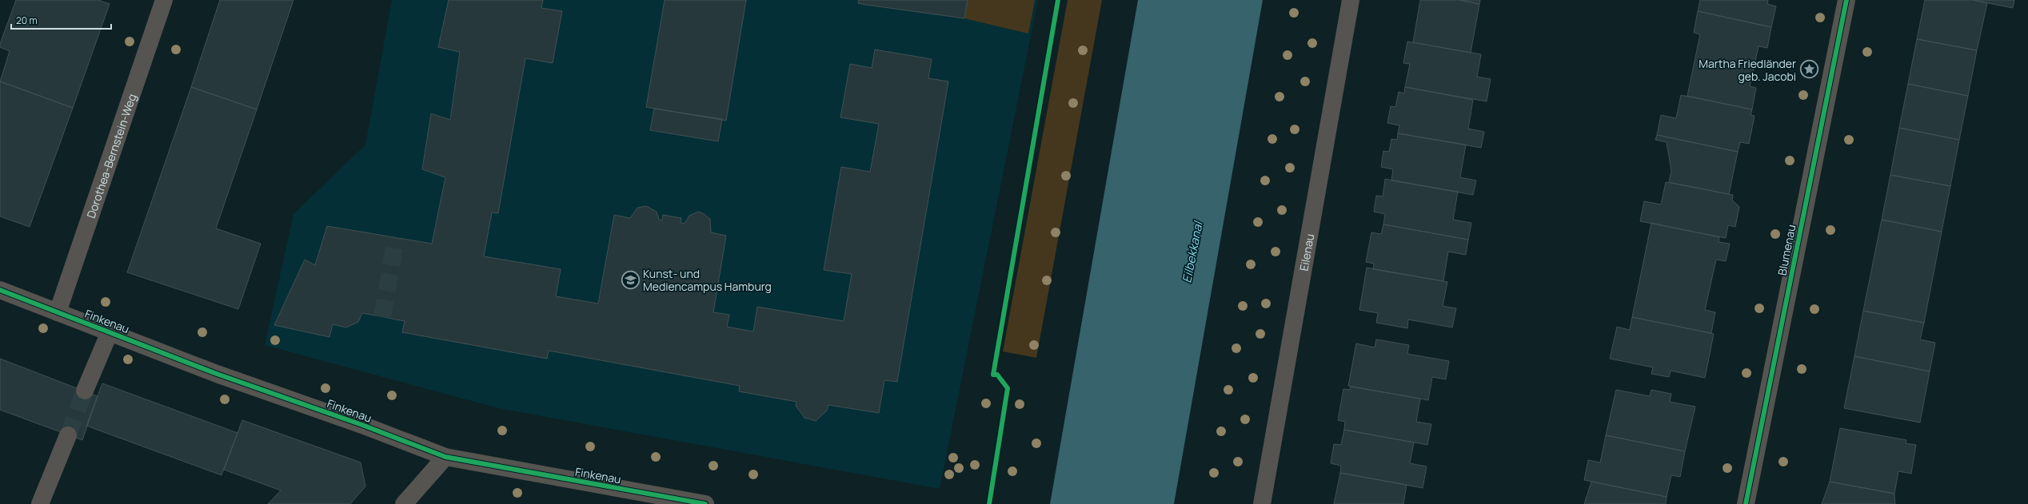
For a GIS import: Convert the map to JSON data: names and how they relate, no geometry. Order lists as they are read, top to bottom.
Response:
{
  "streets": {
    "street": [
      "Dorothea-Bernstein-Weg",
      "Blumenau",
      "Eilenau",
      "Finkenau"
    ]
  },
  "crossings": [
    ["Dorothea-Bernstein-Weg", "Finkenau"]
  ],
  "water": ["Eilbekkanal"],
  "places": {
    "place": ["Martha Friedländer geb. Jacobi"],
    "school or university": ["Kunst- und Mediencampus Hamburg"]
  },
  "scale_bar": "20 m"
}
